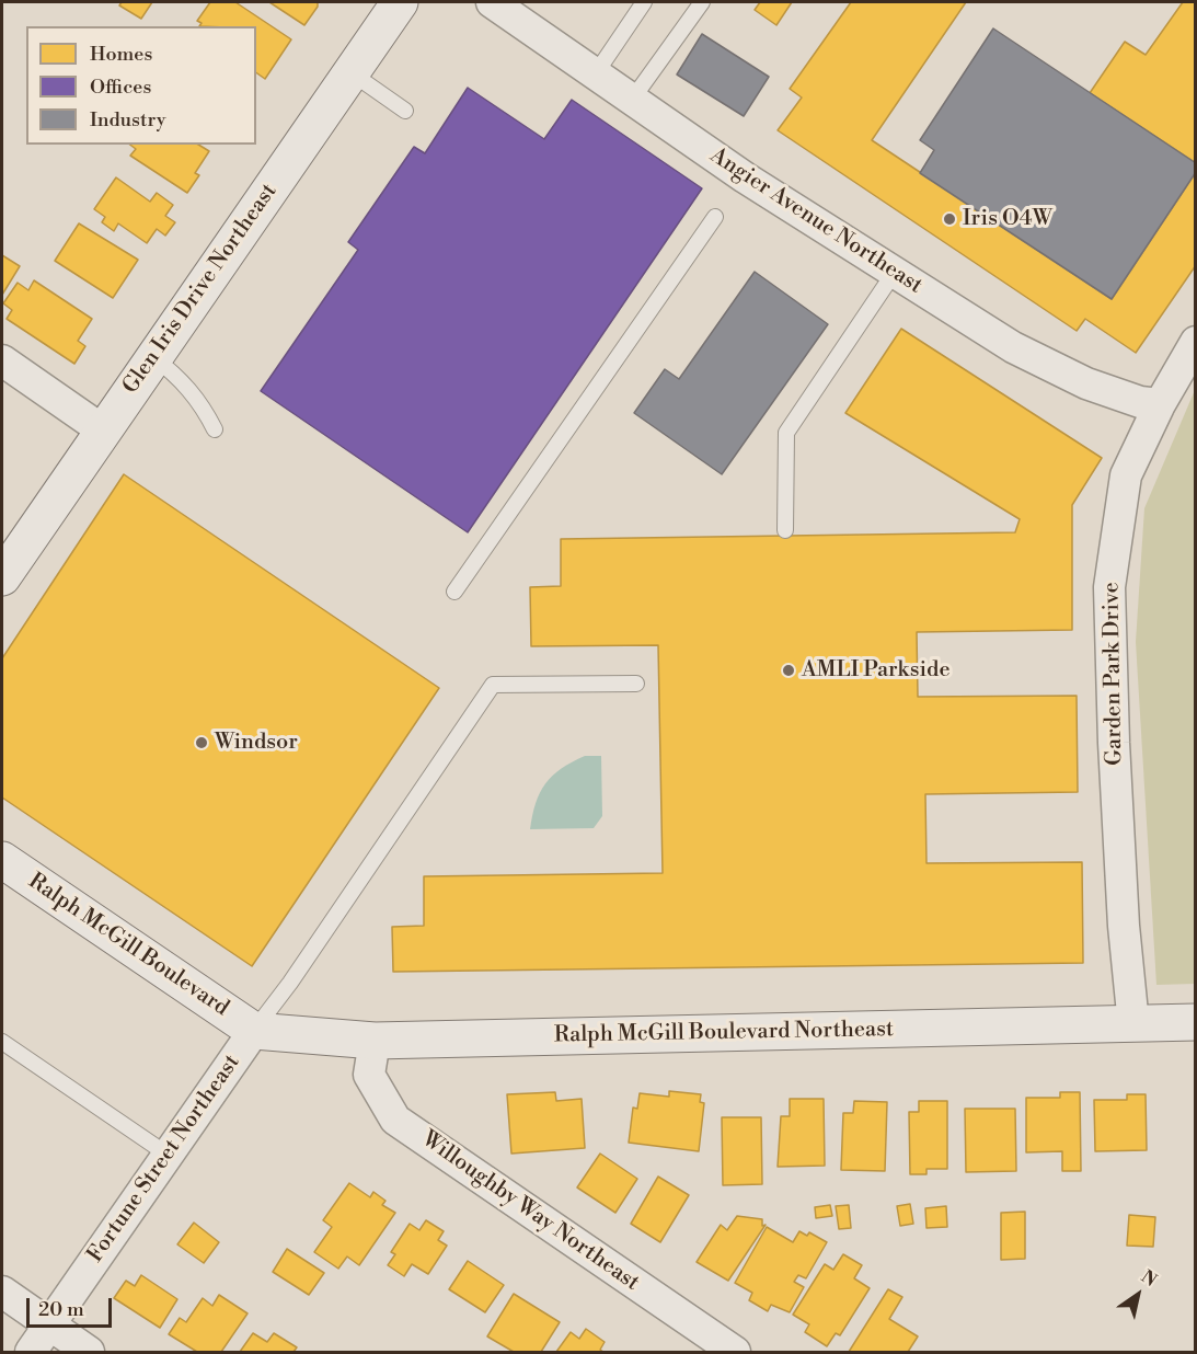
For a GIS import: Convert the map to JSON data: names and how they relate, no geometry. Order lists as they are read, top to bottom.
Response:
{
  "streets": {
    "main road": ["Glen Iris Drive Northeast", "Ralph McGill Boulevard", "Ralph McGill Boulevard Northeast"],
    "street": [
      "Angier Avenue Northeast",
      "Garden Park Drive",
      "Fortune Street Northeast",
      "Willoughby Way Northeast"
    ]
  },
  "crossings": [
    ["Angier Avenue Northeast", "Garden Park Drive"],
    ["Garden Park Drive", "Ralph McGill Boulevard Northeast"],
    ["Ralph McGill Boulevard", "Ralph McGill Boulevard Northeast"],
    ["Ralph McGill Boulevard", "Fortune Street Northeast"],
    ["Ralph McGill Boulevard Northeast", "Fortune Street Northeast"],
    ["Ralph McGill Boulevard Northeast", "Willoughby Way Northeast"]
  ],
  "places": ["Iris O4W", "AMLI Parkside", "Windsor"],
  "legend": ["Homes", "Offices", "Industry"],
  "scale_bar": "20 m",
  "north": "top right"
}
